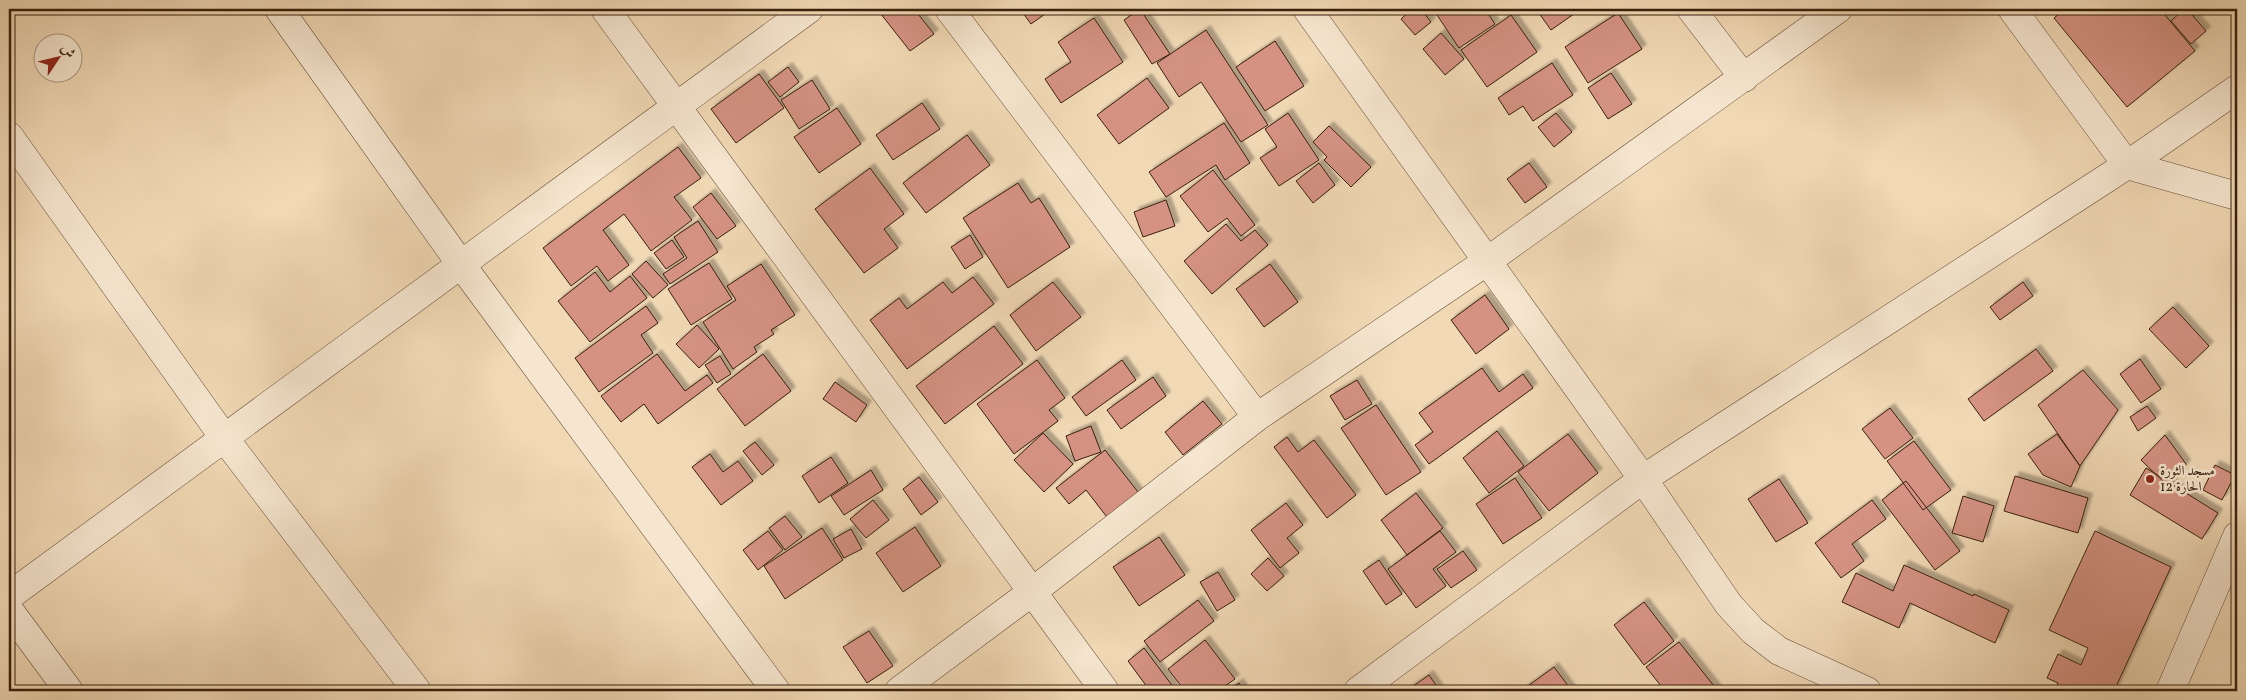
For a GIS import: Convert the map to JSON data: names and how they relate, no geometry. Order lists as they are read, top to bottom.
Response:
{
  "places": ["مسجد الثورة الحارة 12"],
  "north": "top right"
}
